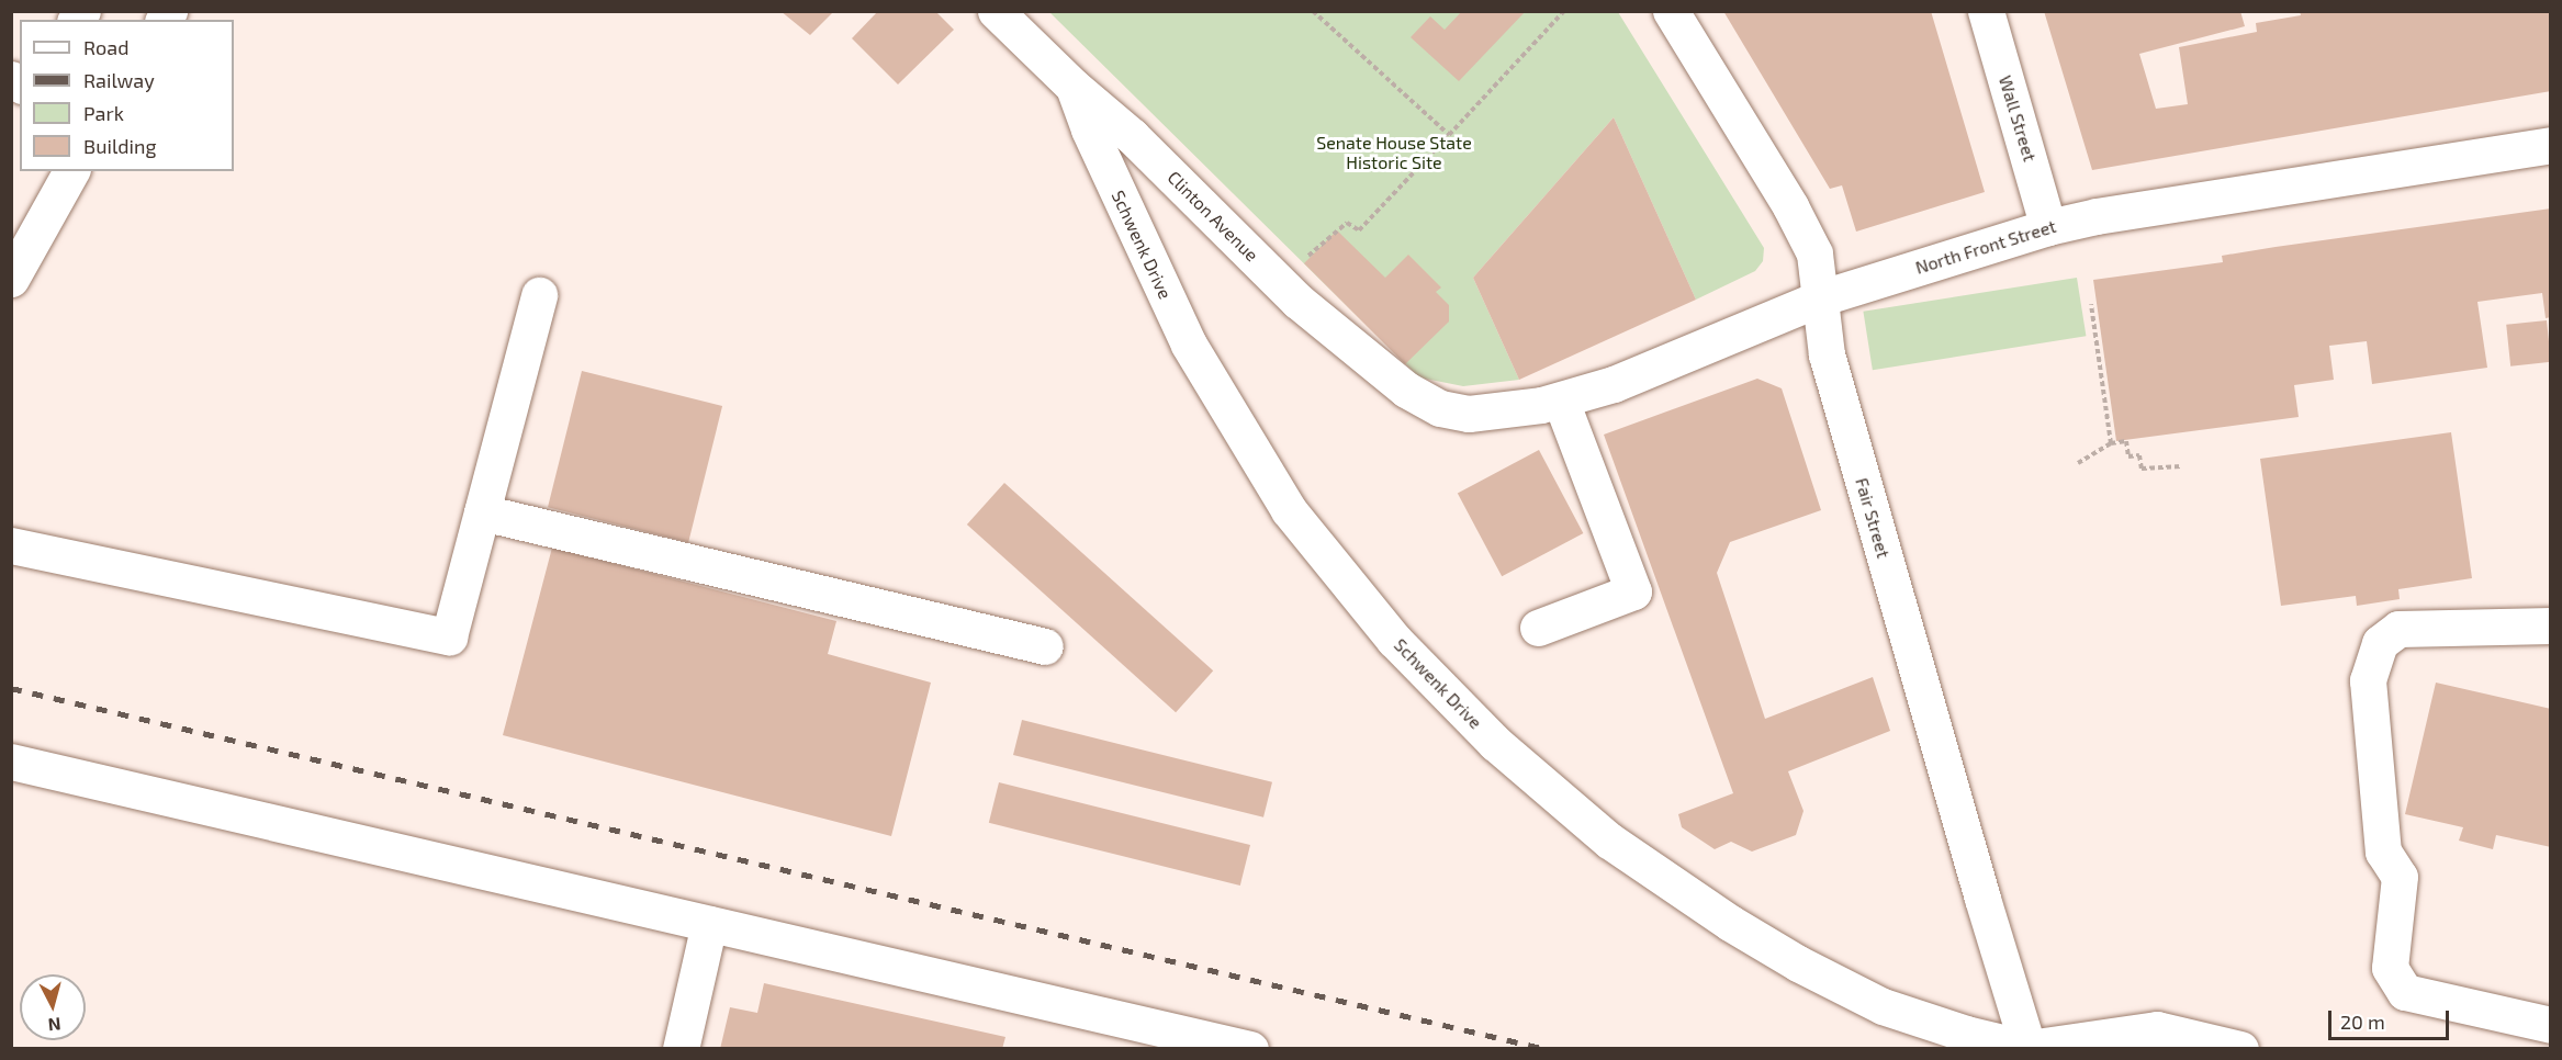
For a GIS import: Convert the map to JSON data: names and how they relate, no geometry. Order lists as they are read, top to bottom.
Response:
{
  "streets": {
    "street": [
      "Wall Street",
      "Clinton Avenue",
      "Schwenk Drive",
      "North Front Street",
      "Fair Street"
    ]
  },
  "crossings": [
    ["Wall Street", "North Front Street"],
    ["Clinton Avenue", "Schwenk Drive"],
    ["Clinton Avenue", "North Front Street"],
    ["Schwenk Drive", "Fair Street"],
    ["North Front Street", "Fair Street"]
  ],
  "parks": ["Senate House State Historic Site"],
  "legend": [
    "Road",
    "Railway",
    "Park",
    "Building"
  ],
  "scale_bar": "20 m",
  "north": "bottom"
}
